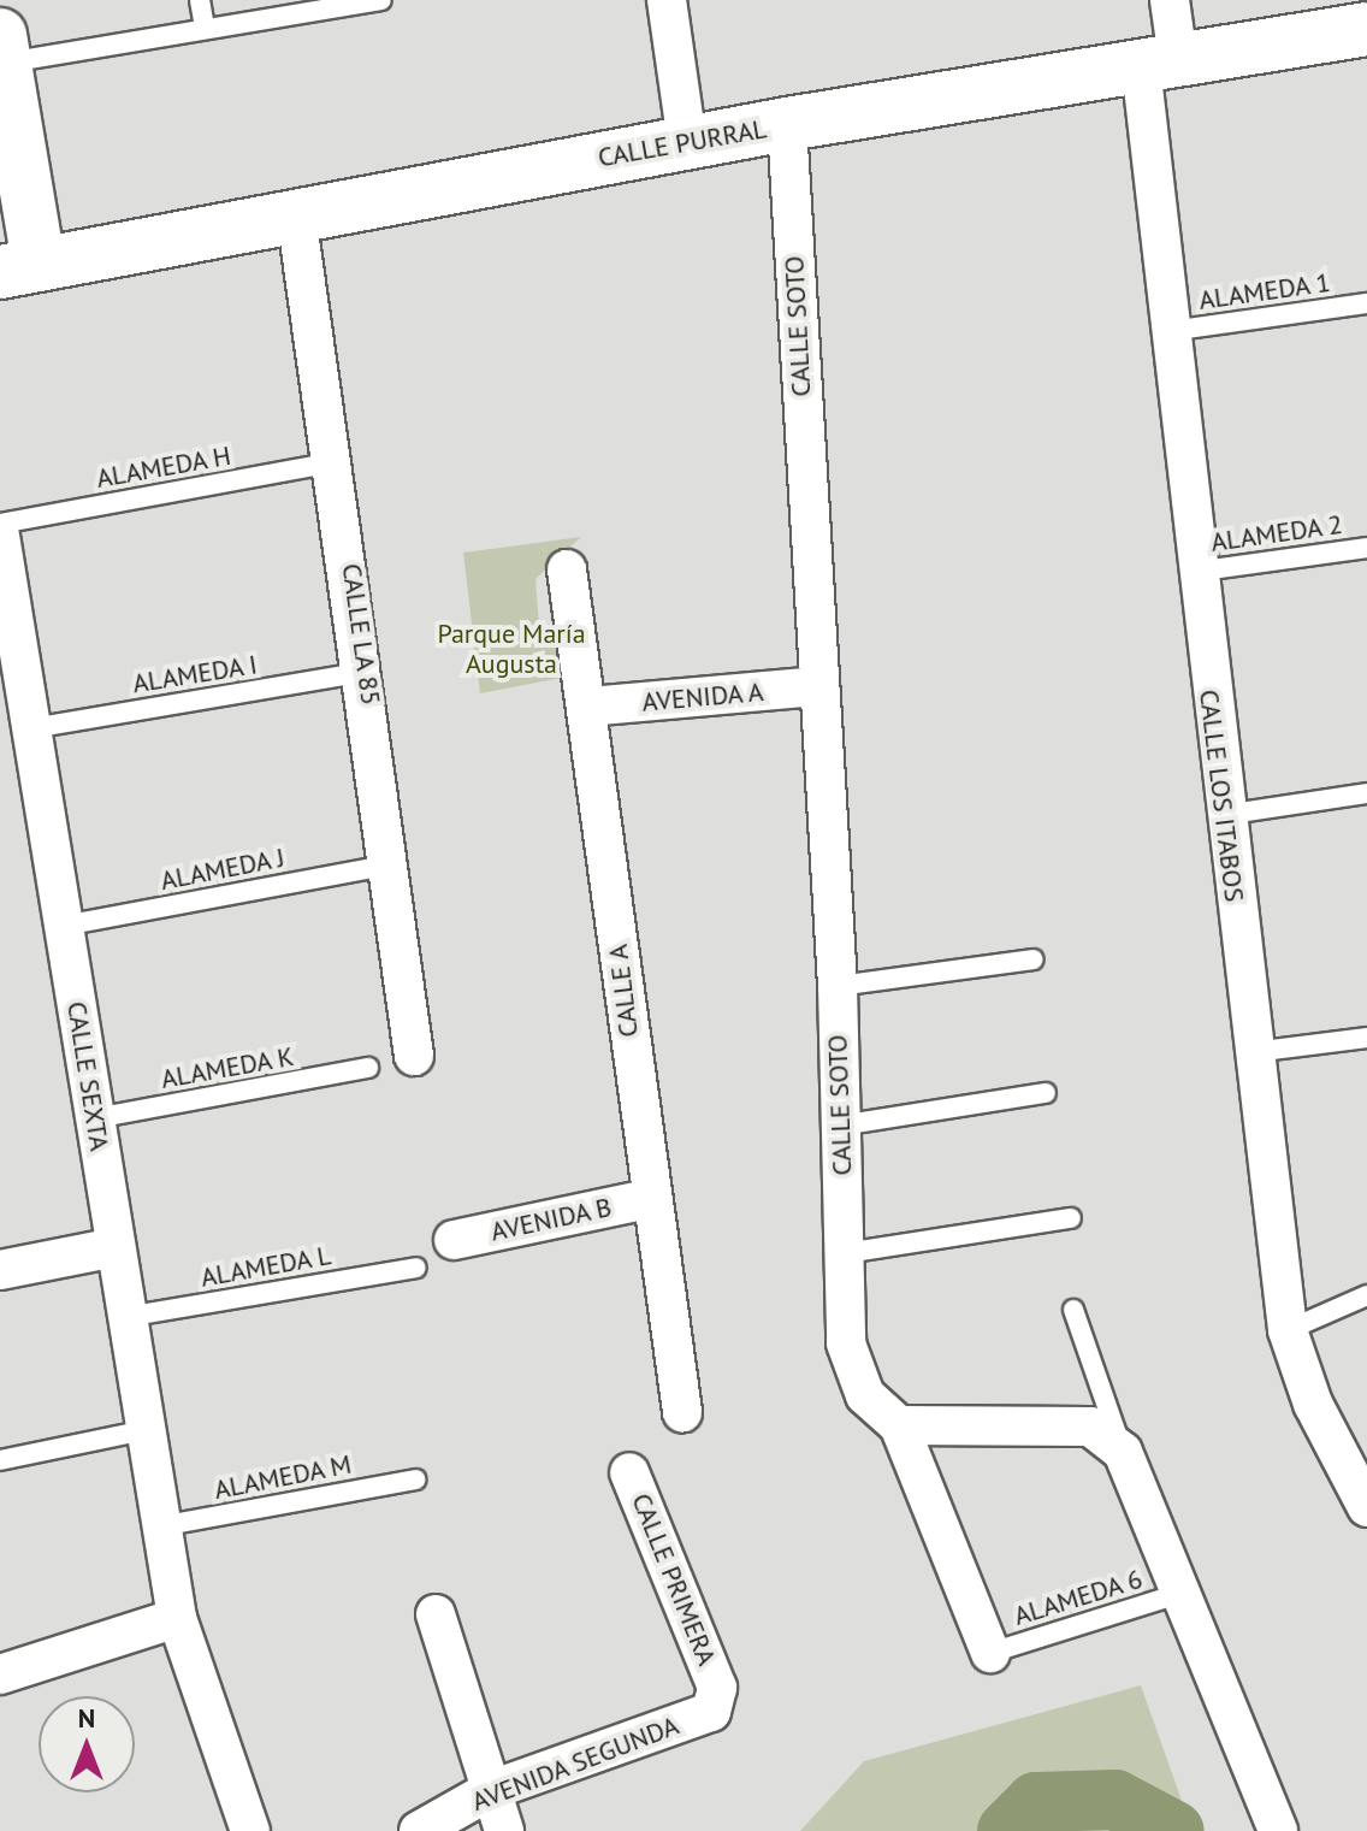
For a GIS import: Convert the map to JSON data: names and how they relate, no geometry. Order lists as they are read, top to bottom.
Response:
{
  "streets": {
    "street": [
      "CALLE PURRAL",
      "CALLE SOTO",
      "CALLE LA 85",
      "AVENIDA A",
      "CALLE LOS ITABOS",
      "CALLE A",
      "CALLE SEXTA",
      "AVENIDA B",
      "CALLE PRIMERA",
      "AVENIDA SEGUNDA"
    ],
    "lane": [
      "ALAMEDA 1",
      "ALAMEDA H",
      "ALAMEDA 2",
      "ALAMEDA I",
      "ALAMEDA J",
      "ALAMEDA K",
      "ALAMEDA L",
      "ALAMEDA M",
      "ALAMEDA 6"
    ]
  },
  "crossings": [
    ["CALLE PURRAL", "CALLE SOTO"],
    ["CALLE PURRAL", "CALLE LA 85"],
    ["CALLE PURRAL", "CALLE LOS ITABOS"],
    ["ALAMEDA 1", "CALLE LOS ITABOS"],
    ["CALLE SOTO", "AVENIDA A"],
    ["ALAMEDA H", "CALLE LA 85"],
    ["ALAMEDA 2", "CALLE LOS ITABOS"],
    ["CALLE LA 85", "ALAMEDA I"],
    ["CALLE LA 85", "ALAMEDA J"],
    ["ALAMEDA I", "CALLE SEXTA"],
    ["AVENIDA A", "CALLE A"],
    ["ALAMEDA J", "CALLE SEXTA"],
    ["CALLE A", "AVENIDA B"],
    ["ALAMEDA K", "CALLE SEXTA"],
    ["CALLE SEXTA", "ALAMEDA L"],
    ["CALLE SEXTA", "ALAMEDA M"],
    ["CALLE PRIMERA", "AVENIDA SEGUNDA"]
  ],
  "parks": ["Parque María Augusta"],
  "north": "top"
}
